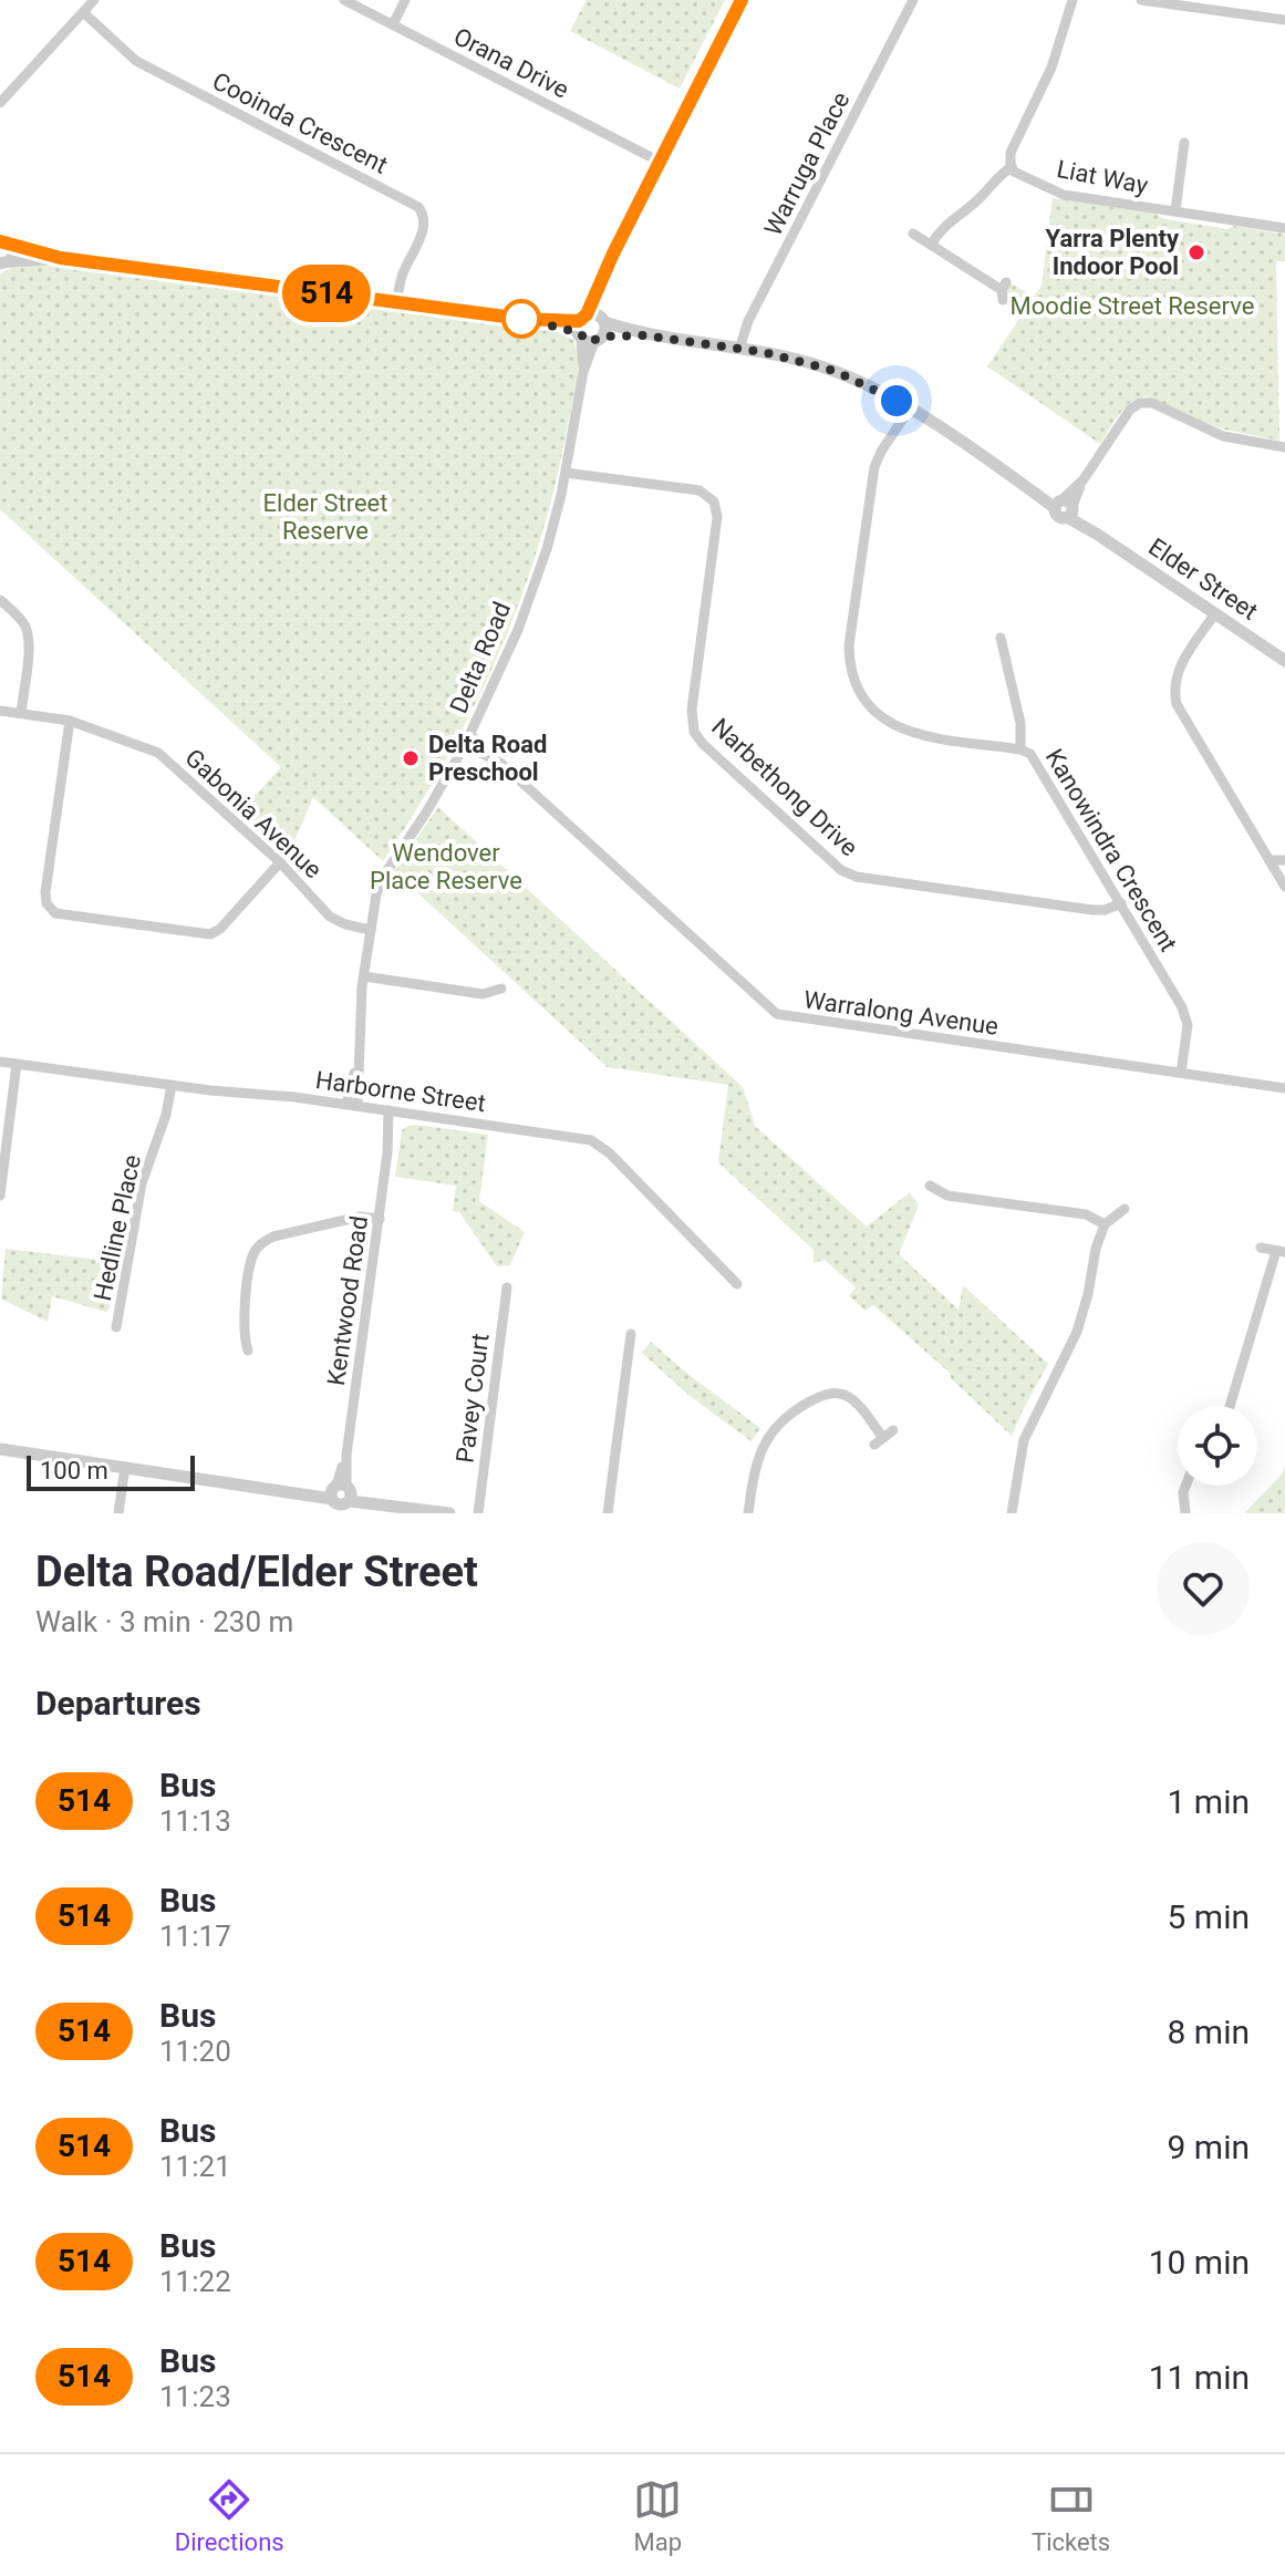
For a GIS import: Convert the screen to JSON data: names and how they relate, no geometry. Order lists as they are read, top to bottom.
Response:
{
  "streets": {
    "street": [
      "Orana Drive",
      "Cooinda Crescent",
      "Warruga Place",
      "Liat Way",
      "Elder Street",
      "Delta Road",
      "Narbethong Drive",
      "Gabonia Avenue",
      "Kanowindra Crescent",
      "Warralong Avenue",
      "Harborne Street",
      "Hedline Place",
      "Kentwood Road",
      "Pavey Court"
    ]
  },
  "crossings": [
    ["Orana Drive", "Delta Road"],
    ["Cooinda Crescent", "Elder Street"],
    ["Warruga Place", "Elder Street"],
    ["Elder Street", "Delta Road"],
    ["Elder Street", "Kanowindra Crescent"],
    ["Delta Road", "Narbethong Drive"],
    ["Delta Road", "Gabonia Avenue"],
    ["Delta Road", "Warralong Avenue"],
    ["Delta Road", "Harborne Street"],
    ["Narbethong Drive", "Kanowindra Crescent"],
    ["Kanowindra Crescent", "Warralong Avenue"],
    ["Harborne Street", "Hedline Place"],
    ["Harborne Street", "Kentwood Road"]
  ],
  "parks": ["Moodie Street Reserve", "Elder Street Reserve", "Wendover Place Reserve"],
  "places": ["Yarra Plenty Indoor Pool", "Delta Road Preschool"],
  "lines": ["bus line 514"],
  "scale_bar": "100 m",
  "page": {
    "on_map": "514",
    "scale": "100 m",
    "heading": [
      ["Delta Road/Elder Street", "Walk · 3 min · 230 m"],
      "Departures"
    ],
    "list": [
      {
        "mark": "514",
        "name": "Bus",
        "note": "11:13",
        "value": "1 min"
      },
      {
        "mark": "514",
        "name": "Bus",
        "note": "11:17",
        "value": "5 min"
      },
      {
        "mark": "514",
        "name": "Bus",
        "note": "11:20",
        "value": "8 min"
      },
      {
        "mark": "514",
        "name": "Bus",
        "note": "11:21",
        "value": "9 min"
      },
      {
        "mark": "514",
        "name": "Bus",
        "note": "11:22",
        "value": "10 min"
      },
      {
        "mark": "514",
        "name": "Bus",
        "note": "11:23",
        "value": "11 min"
      }
    ],
    "tabs": ["Directions", "Map", "Tickets"]
  }
}
